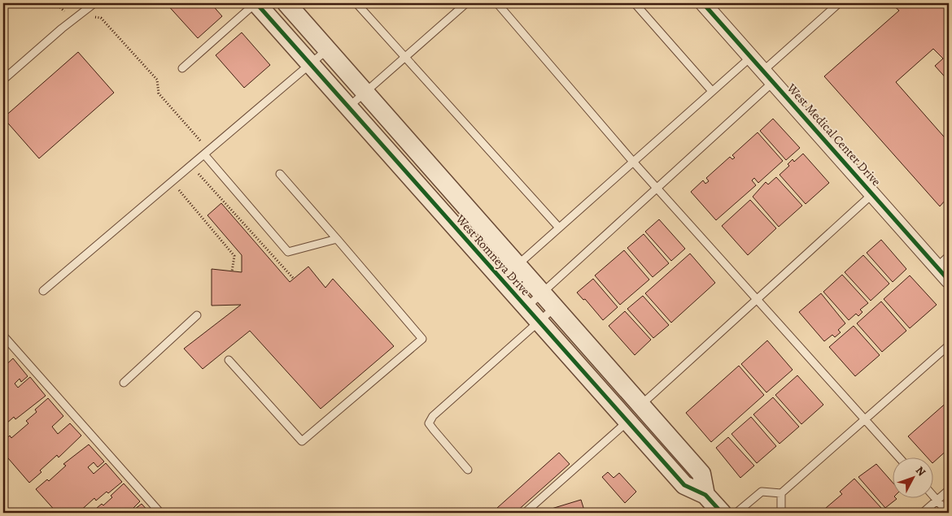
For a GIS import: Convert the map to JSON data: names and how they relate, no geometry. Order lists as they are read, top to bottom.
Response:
{
  "streets": {
    "street": ["West Medical Center Drive", "West Romneya Drive"]
  },
  "north": "top right"
}
